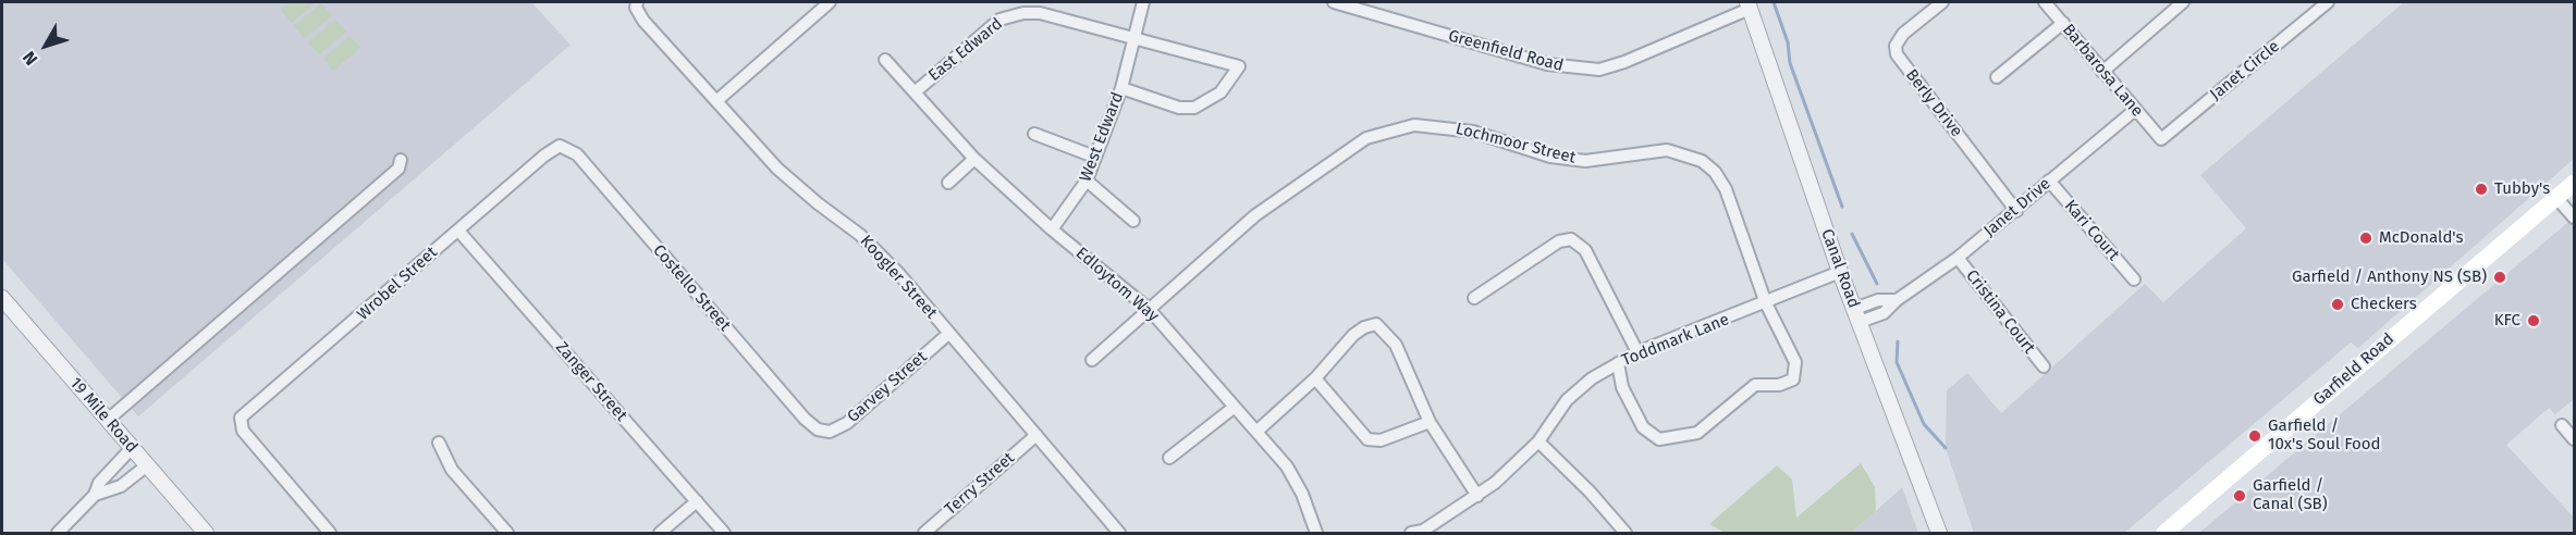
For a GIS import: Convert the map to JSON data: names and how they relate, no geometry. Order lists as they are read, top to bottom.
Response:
{
  "streets": {
    "main road": ["Garfield Road"],
    "street": [
      "East Edward",
      "Greenfield Road",
      "Barbarosa Lane",
      "Janet Circle",
      "Berly Drive",
      "West Edward",
      "Lochmoor Street",
      "Janet Drive",
      "Kari Court",
      "Canal Road",
      "Koogler Street",
      "Wrobel Street",
      "Edloytom Way",
      "Costello Street",
      "Cristina Court",
      "Toddmark Lane",
      "Zanger Street",
      "Garvey Street",
      "19 Mile Road",
      "Terry Street"
    ]
  },
  "crossings": [
    ["East Edward", "West Edward"],
    ["East Edward", "Edloytom Way"],
    ["Greenfield Road", "Canal Road"],
    ["Barbarosa Lane", "Janet Circle"],
    ["Barbarosa Lane", "Janet Drive"],
    ["Berly Drive", "Janet Drive"],
    ["West Edward", "Edloytom Way"],
    ["Lochmoor Street", "Edloytom Way"],
    ["Lochmoor Street", "Toddmark Lane"],
    ["Janet Drive", "Kari Court"],
    ["Janet Drive", "Canal Road"],
    ["Janet Drive", "Cristina Court"],
    ["Canal Road", "Toddmark Lane"],
    ["Koogler Street", "Garvey Street"],
    ["Koogler Street", "Terry Street"],
    ["Wrobel Street", "Costello Street"],
    ["Wrobel Street", "Zanger Street"],
    ["Costello Street", "Garvey Street"]
  ],
  "places": [
    "Tubby's",
    "McDonald's",
    "Garfield / Anthony NS (SB)",
    "Checkers",
    "KFC",
    "Garfield / 10x's Soul Food",
    "Garfield / Canal (SB)"
  ],
  "north": "bottom left"
}
